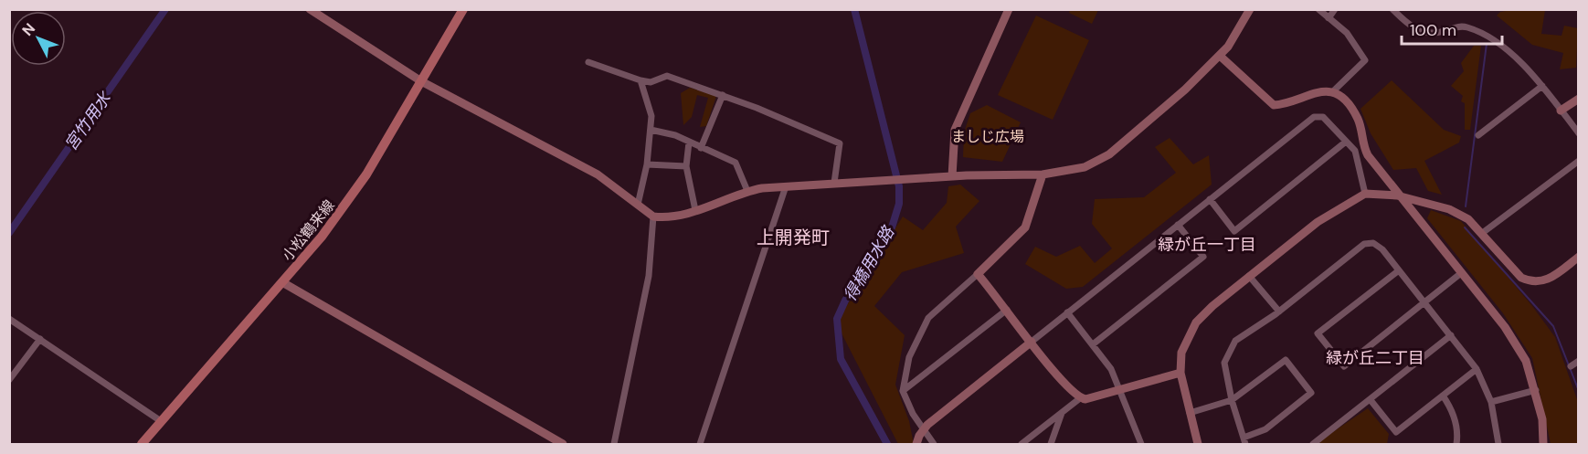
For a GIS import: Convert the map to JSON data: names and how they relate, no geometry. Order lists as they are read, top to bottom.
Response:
{
  "streets": {
    "main road": ["小松鶴来線"]
  },
  "districts": ["上開発町", "緑が丘一丁目", "緑が丘二丁目"],
  "water": ["宮竹用水", "得橋用水路"],
  "parks": ["ましじ広場"],
  "scale_bar": "100 m",
  "north": "top left"
}
